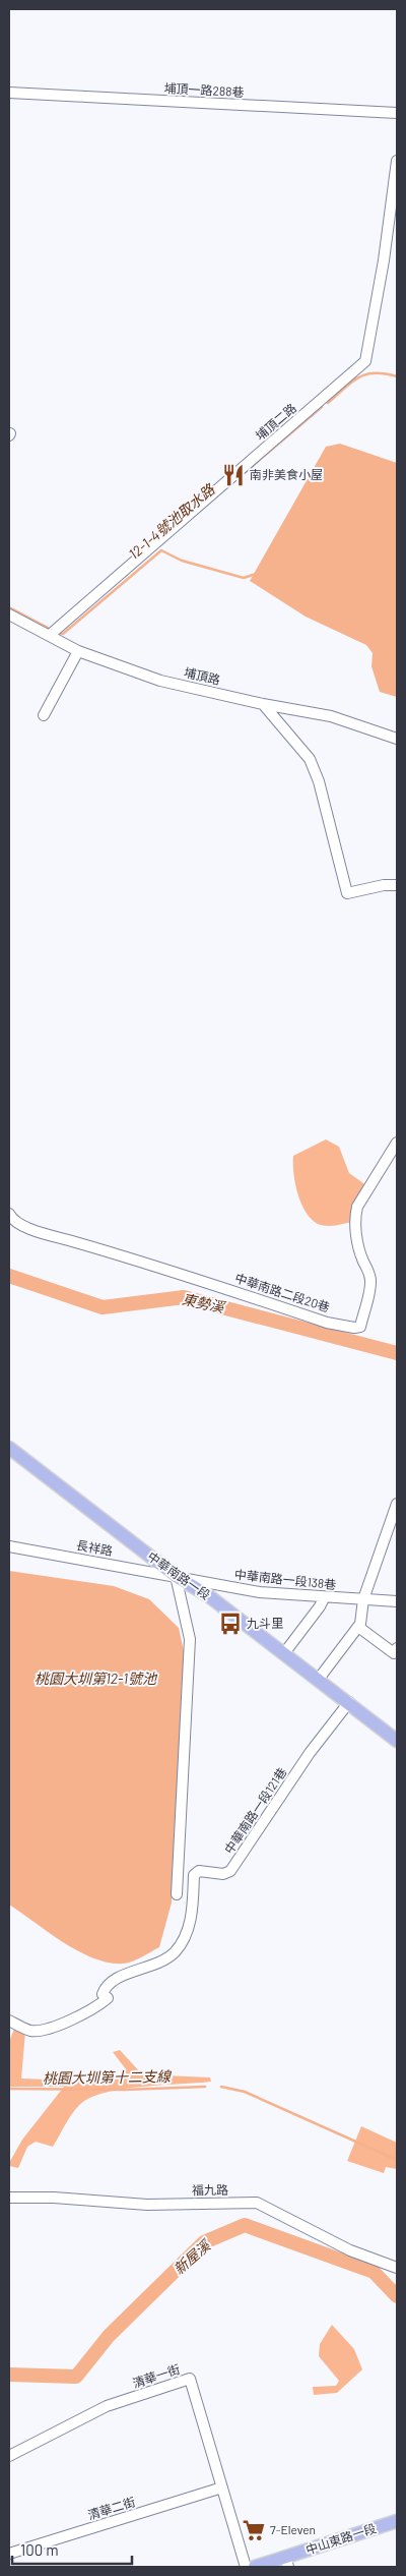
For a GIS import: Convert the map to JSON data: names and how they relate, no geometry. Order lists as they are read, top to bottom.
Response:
{
  "streets": {
    "main road": ["中華南路一段", "中山東路一段"],
    "street": [
      "埔頂一路288巷",
      "埔頂二路",
      "埔頂路",
      "中華南路二段20巷",
      "長祥路",
      "中華南路一段138巷",
      "中華南路一段121巷",
      "福九路",
      "清華一街",
      "清華二街"
    ]
  },
  "crossings": [
    ["埔頂二路", "埔頂路"],
    ["長祥路", "中華南路一段"],
    ["長祥路", "中華南路一段138巷"],
    ["中華南路一段", "中華南路一段138巷"],
    ["中華南路一段", "中華南路一段121巷"],
    ["清華一街", "清華二街"]
  ],
  "water": [
    "12-1-4號池取水路",
    "東勢溪",
    "桃園大圳第12-1號池",
    "桃園大圳第十二支線",
    "新屋溪"
  ],
  "places": {
    "restaurant": ["南非美食小屋"],
    "bus stop": ["九斗里"],
    "supermarket": ["7-Eleven"]
  },
  "scale_bar": "100 m"
}
